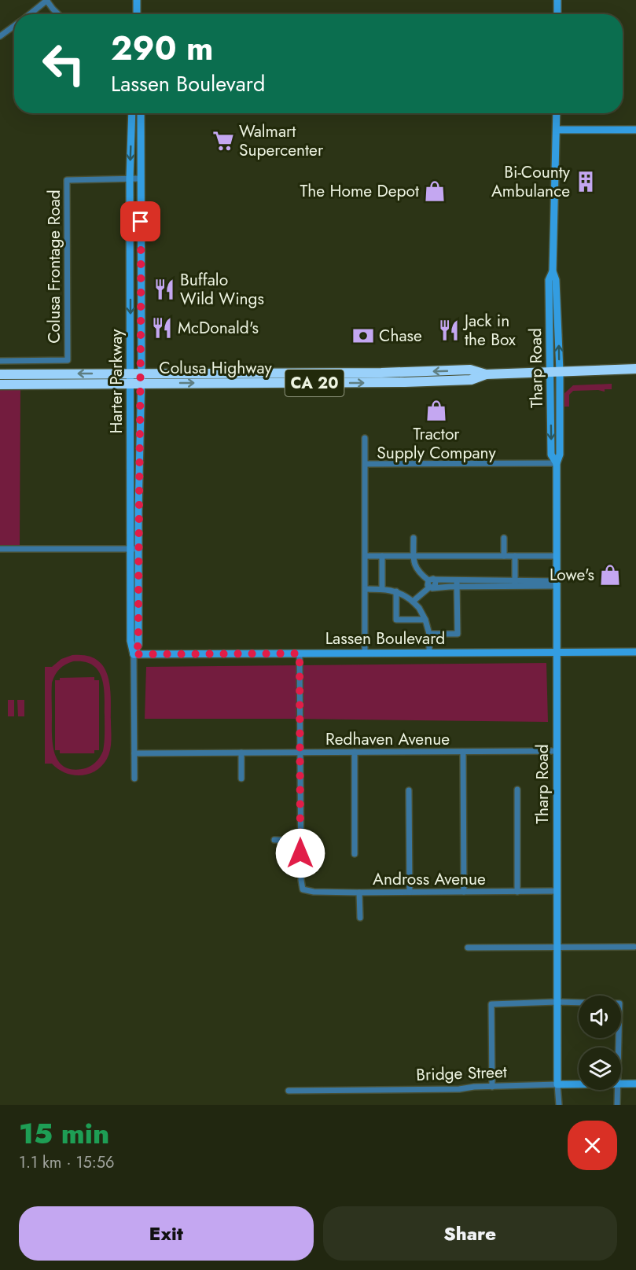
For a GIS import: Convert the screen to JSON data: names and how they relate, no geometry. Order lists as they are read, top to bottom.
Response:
{
  "streets": {
    "highway": ["Colusa Highway", "CA 20"],
    "street": [
      "Colusa Frontage Road",
      "Tharp Road",
      "Harter Parkway",
      "Lassen Boulevard",
      "Redhaven Avenue",
      "Andross Avenue",
      "Bridge Street"
    ]
  },
  "crossings": [
    ["Colusa Frontage Road", "Harter Parkway"],
    ["Colusa Highway", "Tharp Road"],
    ["Colusa Highway", "Harter Parkway"],
    ["Colusa Highway", "CA 20"],
    ["Tharp Road", "Lassen Boulevard"],
    ["Tharp Road", "Redhaven Avenue"],
    ["Tharp Road", "Andross Avenue"],
    ["Tharp Road", "Bridge Street"],
    ["Harter Parkway", "CA 20"],
    ["Harter Parkway", "Lassen Boulevard"],
    ["Harter Parkway", "Redhaven Avenue"]
  ],
  "places": {
    "supermarket": ["Walmart Supercenter"],
    "building": ["Bi-County Ambulance"],
    "shop": ["The Home Depot", "Tractor Supply Company", "Lowe's"],
    "restaurant": ["Buffalo Wild Wings", "McDonald's", "Jack in the Box"],
    "bank": ["Chase"]
  },
  "page": {
    "turn": ["290 m", "Lassen Boulevard"],
    "heading": ["15 min", "1.1 km · 15:56"],
    "buttons": ["Exit", "Share"]
  }
}
